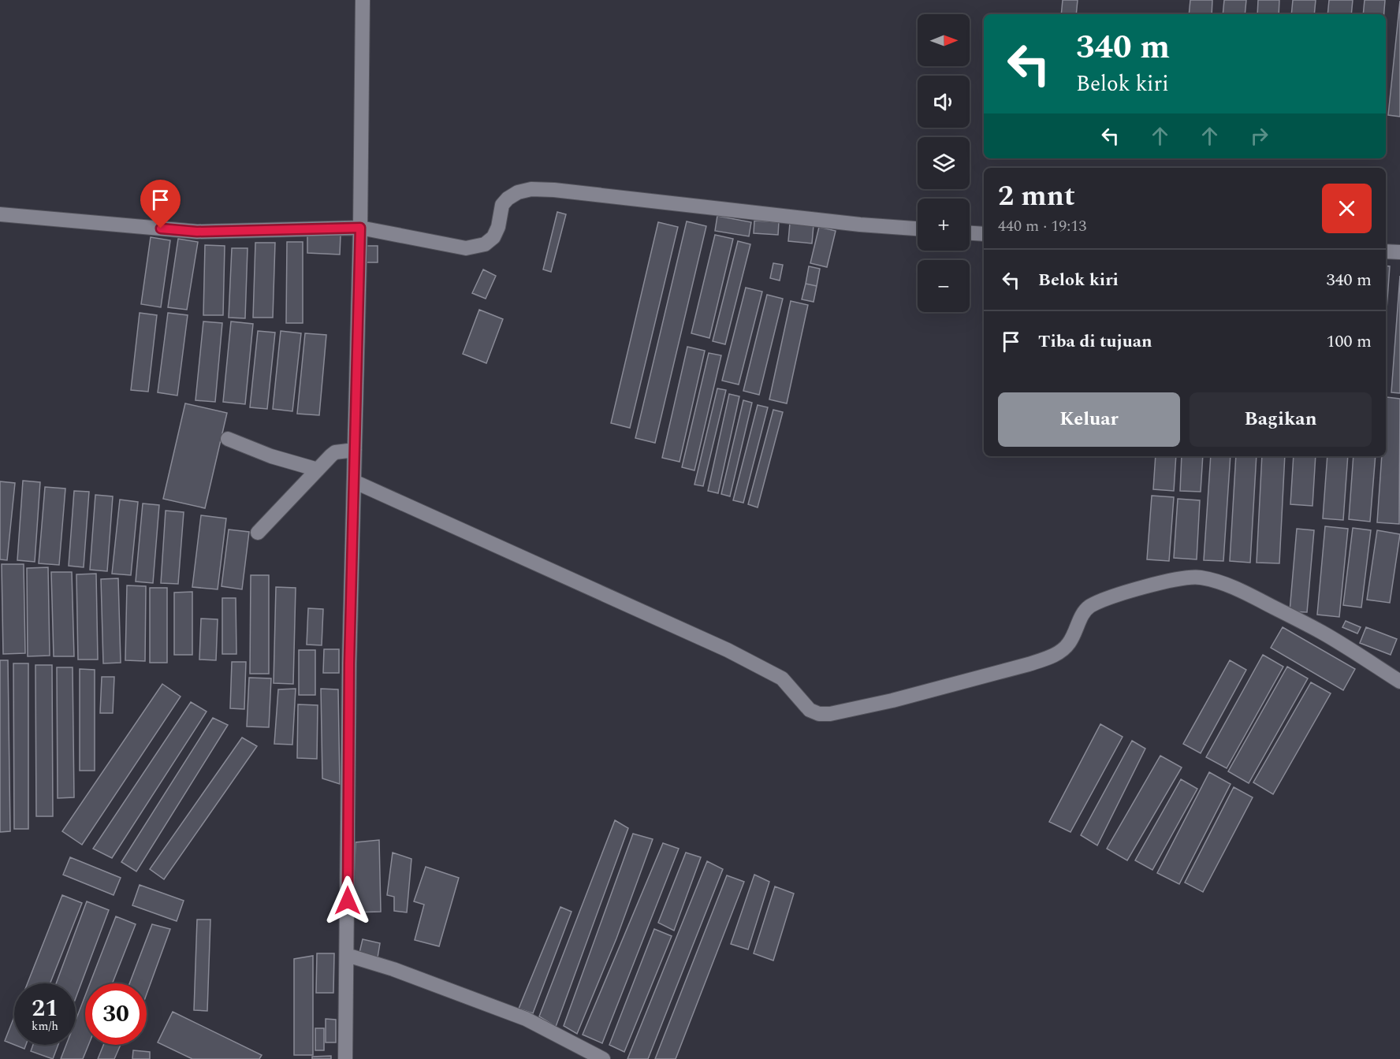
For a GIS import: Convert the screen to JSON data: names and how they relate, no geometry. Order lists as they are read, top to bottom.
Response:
{
  "north": "right",
  "page": {
    "map_buttons": ["+", "−"],
    "turn": ["340 m", "Belok kiri"],
    "heading": ["2 mnt", "440 m · 19:13"],
    "list": [
      {
        "name": "Belok kiri",
        "value": "340 m"
      },
      {
        "name": "Tiba di tujuan",
        "value": "100 m"
      }
    ],
    "buttons": ["Keluar", "Bagikan"],
    "speed": "21 km/h",
    "limit": "30"
  }
}
